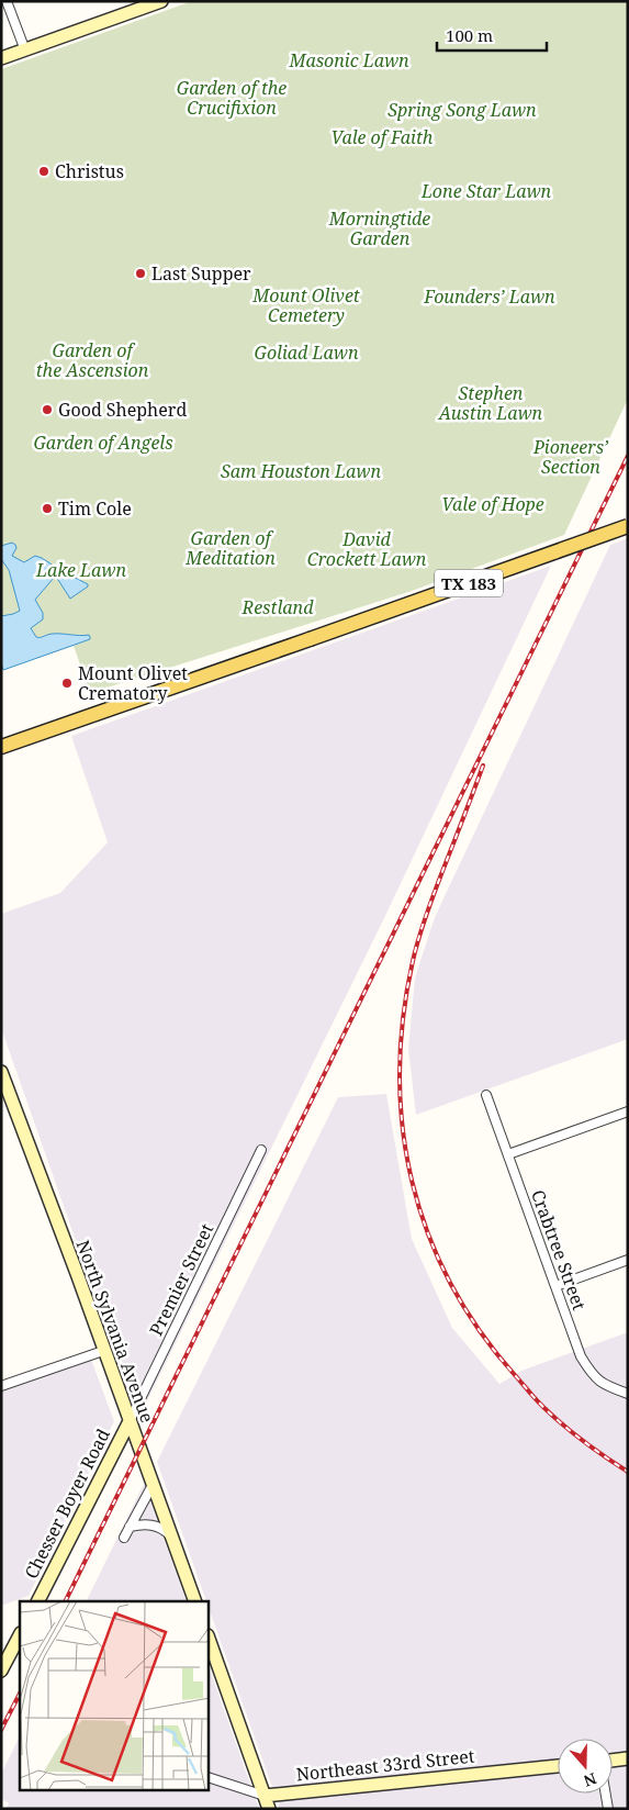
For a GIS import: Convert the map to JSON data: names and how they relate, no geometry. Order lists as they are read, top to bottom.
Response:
{
  "streets": {
    "main road": [
      "TX 183",
      "North Sylvania Avenue",
      "Chesser Boyer Road",
      "Northeast 33rd Street"
    ],
    "street": ["Crabtree Street", "Premier Street"]
  },
  "crossings": [
    ["Premier Street", "North Sylvania Avenue"],
    ["Premier Street", "Chesser Boyer Road"],
    ["North Sylvania Avenue", "Chesser Boyer Road"]
  ],
  "parks": [
    "Masonic Lawn",
    "Garden of the Crucifixion",
    "Spring Song Lawn",
    "Vale of Faith",
    "Lone Star Lawn",
    "Morningtide Garden",
    "Mount Olivet Cemetery",
    "Founders’ Lawn",
    "Garden of the Ascension",
    "Goliad Lawn",
    "Stephen Austin Lawn",
    "Garden of Angels",
    "Pioneers’ Section",
    "Sam Houston Lawn",
    "Vale of Hope",
    "Garden of Meditation",
    "David Crockett Lawn",
    "Lake Lawn",
    "Restland"
  ],
  "places": [
    "Christus",
    "Last Supper",
    "Good Shepherd",
    "Tim Cole",
    "Mount Olivet Crematory"
  ],
  "scale_bar": "100 m",
  "north": "bottom"
}
